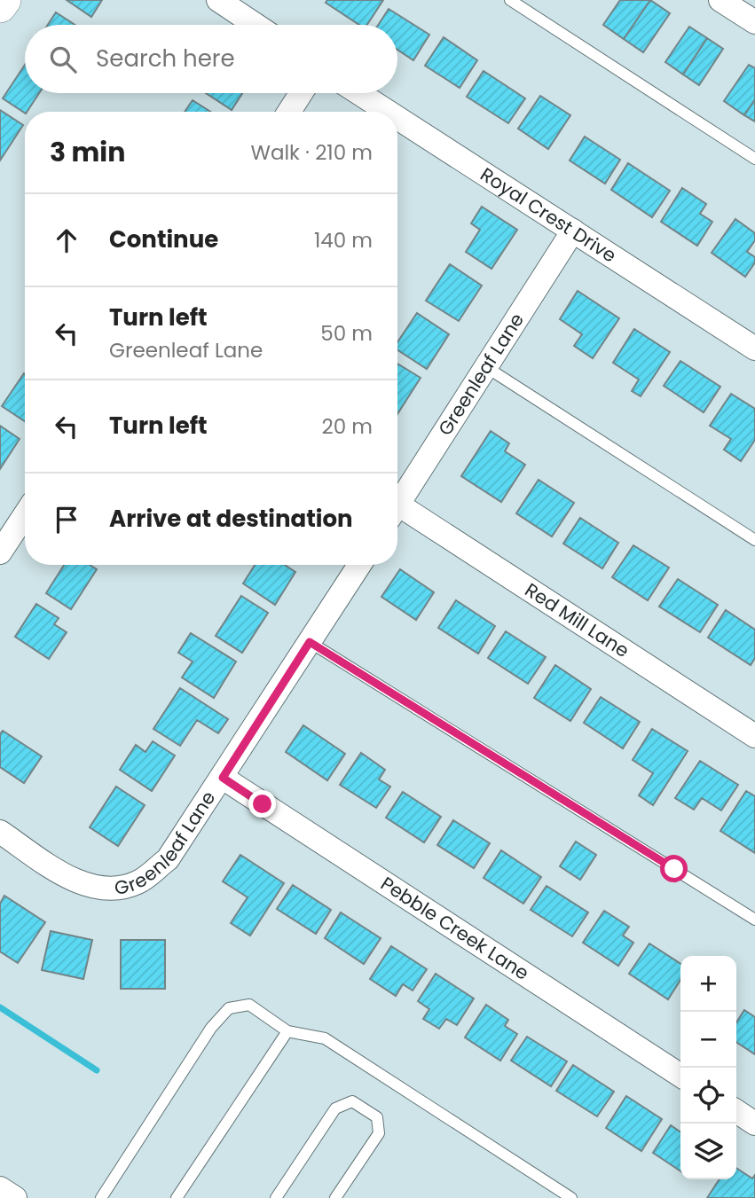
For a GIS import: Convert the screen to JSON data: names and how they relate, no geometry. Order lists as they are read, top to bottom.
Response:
{
  "streets": {
    "street": [
      "Royal Crest Drive",
      "Greenleaf Lane",
      "Red Mill Lane",
      "Pebble Creek Lane"
    ]
  },
  "crossings": [
    ["Royal Crest Drive", "Greenleaf Lane"],
    ["Greenleaf Lane", "Pebble Creek Lane"]
  ],
  "page": {
    "search": "Search here",
    "heading": ["3 min", "Walk · 210 m"],
    "list": [
      ["Continue", "140 m"],
      ["Turn left", "Greenleaf Lane", "50 m"],
      ["Turn left", "20 m"],
      "Arrive at destination"
    ],
    "map_buttons": ["+", "−"]
  }
}
